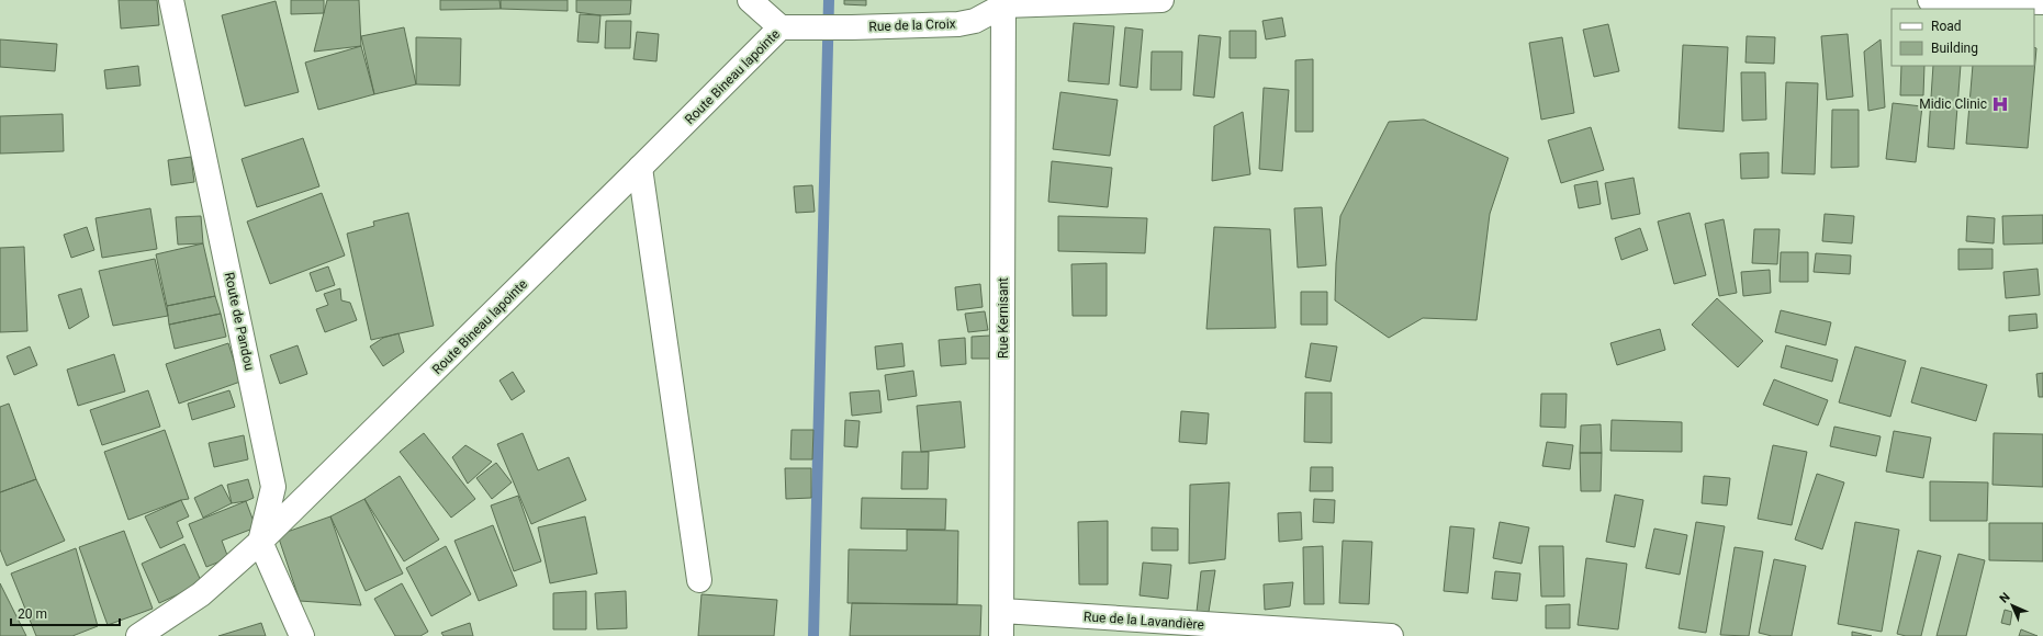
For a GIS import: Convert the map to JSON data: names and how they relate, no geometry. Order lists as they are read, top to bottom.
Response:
{
  "streets": {
    "street": [
      "Rue de la Croix",
      "Route Bineau lapointe",
      "Rue Kernisant",
      "Route de Pandou",
      "Rue de la Lavandière"
    ]
  },
  "crossings": [
    ["Rue de la Croix", "Route Bineau lapointe"],
    ["Rue de la Croix", "Rue Kernisant"],
    ["Route Bineau lapointe", "Route de Pandou"],
    ["Rue Kernisant", "Rue de la Lavandière"]
  ],
  "places": {
    "hospital": ["Midic Clinic"]
  },
  "legend": ["Road", "Building"],
  "scale_bar": "20 m",
  "north": "top left"
}
